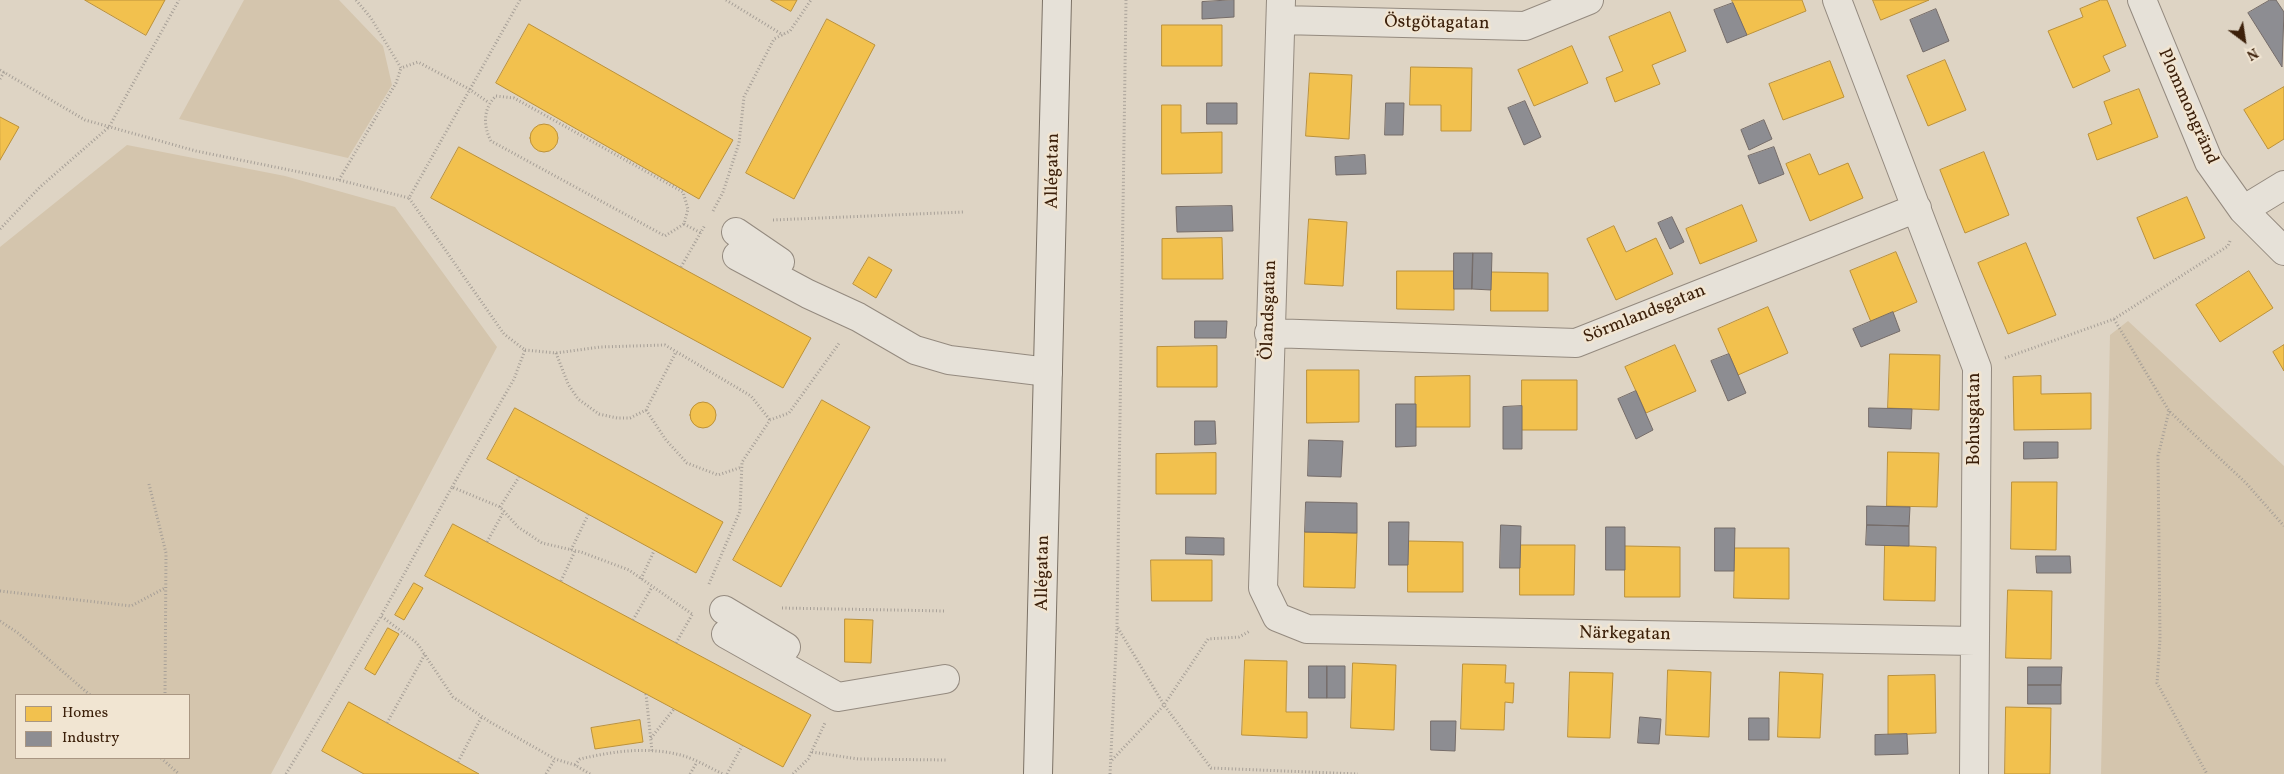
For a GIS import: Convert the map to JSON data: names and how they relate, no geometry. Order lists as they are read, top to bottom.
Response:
{
  "streets": {
    "street": [
      "Östgötagatan",
      "Plommongränd",
      "Allégatan",
      "Ölandsgatan",
      "Sörmlandsgatan",
      "Bohusgatan",
      "Närkegatan"
    ]
  },
  "crossings": [
    ["Östgötagatan", "Ölandsgatan"],
    ["Ölandsgatan", "Sörmlandsgatan"],
    ["Ölandsgatan", "Närkegatan"],
    ["Sörmlandsgatan", "Bohusgatan"],
    ["Bohusgatan", "Närkegatan"]
  ],
  "legend": ["Homes", "Industry"],
  "north": "bottom right"
}
